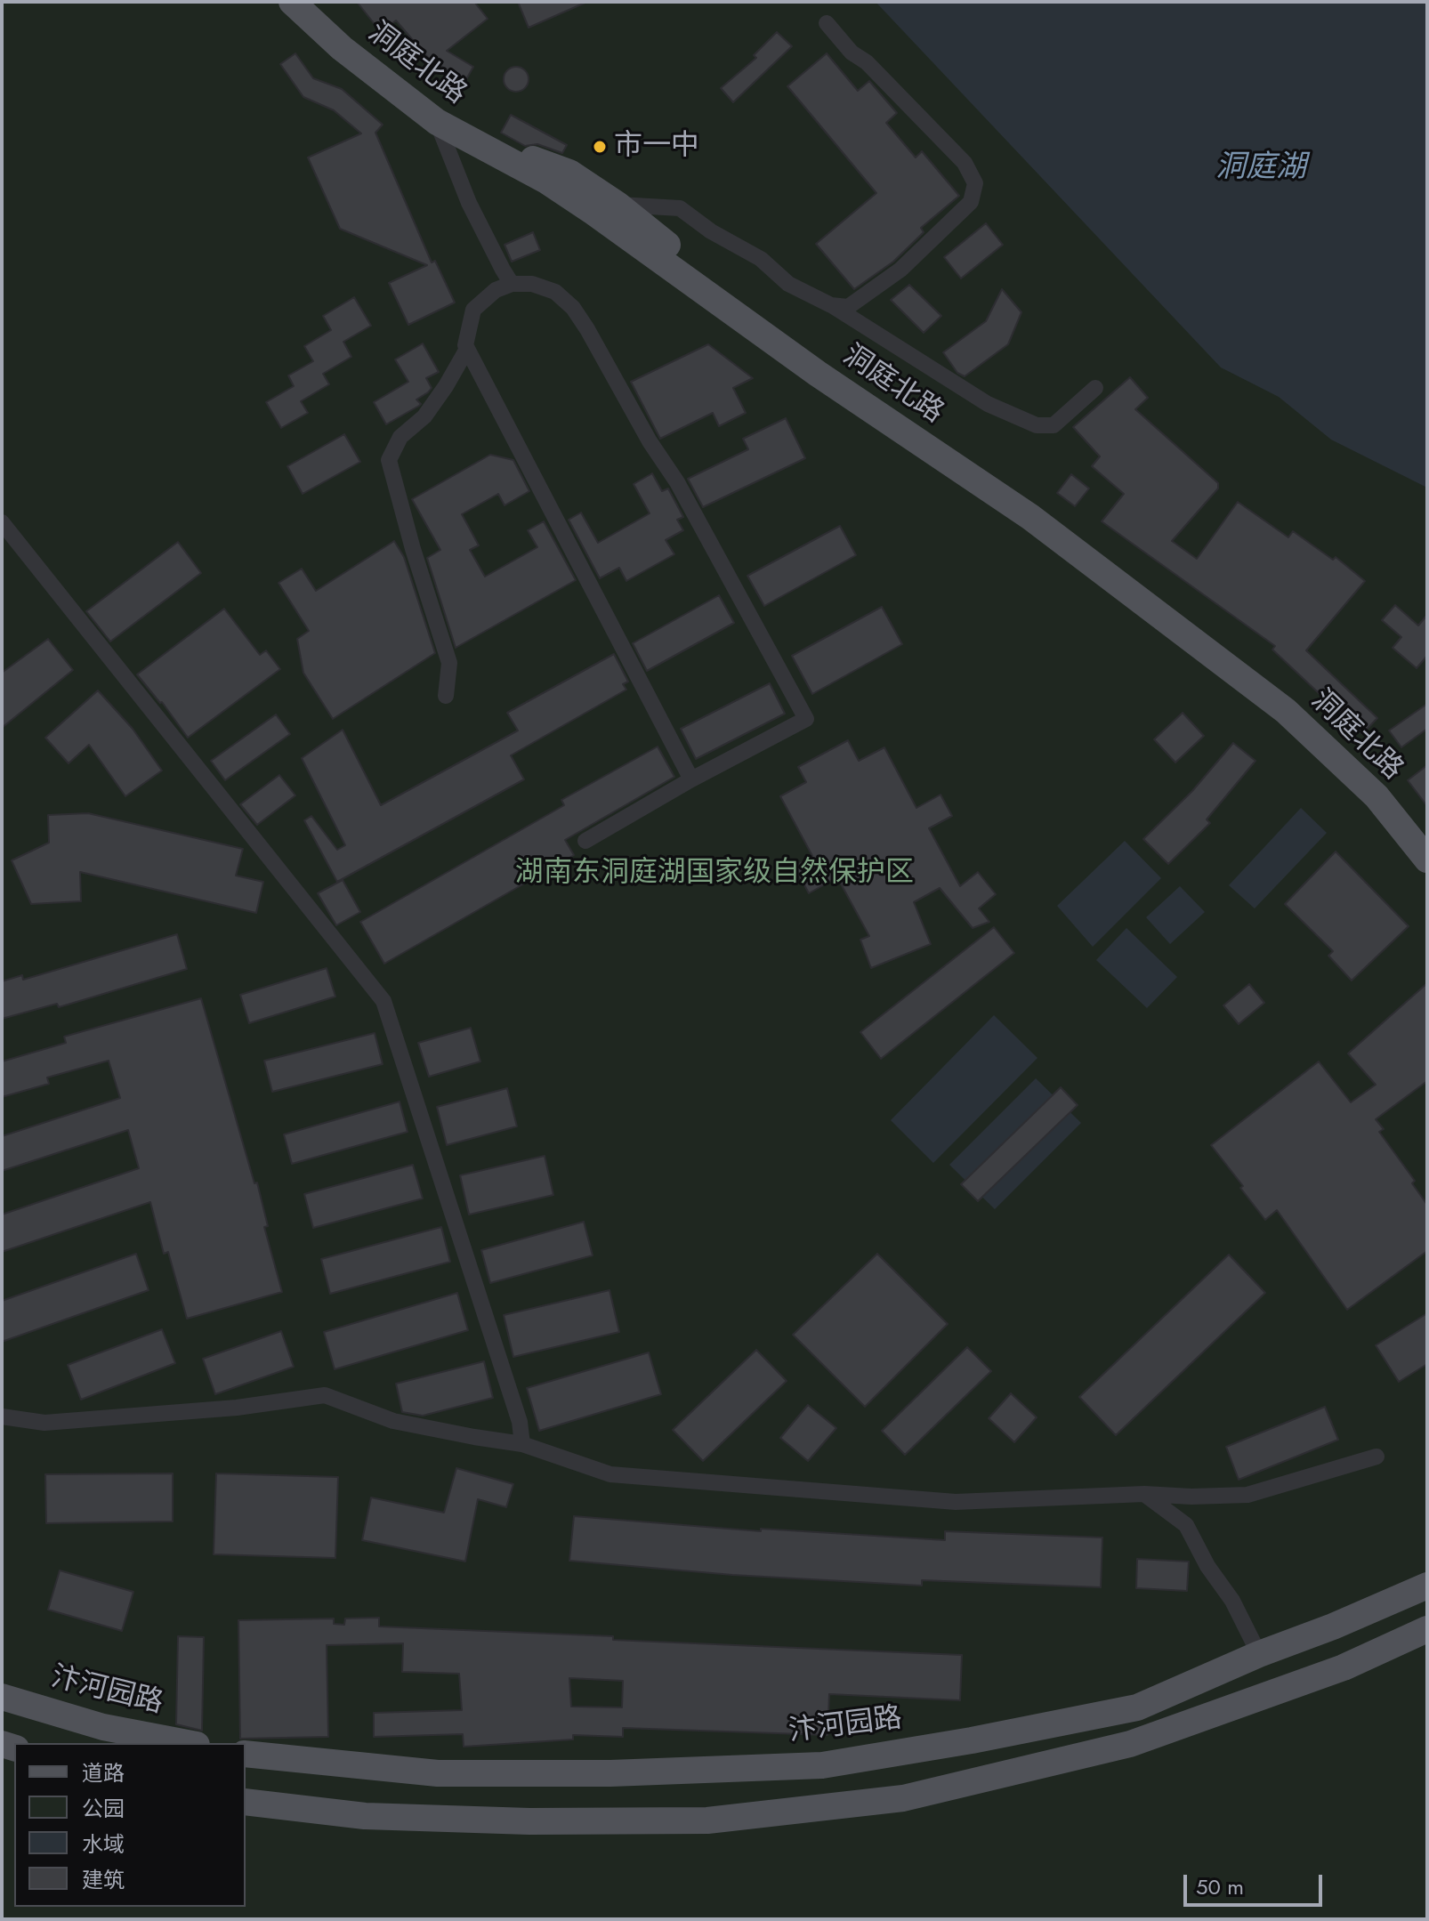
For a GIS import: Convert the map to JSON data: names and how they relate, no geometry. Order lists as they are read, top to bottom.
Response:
{
  "streets": {
    "main road": ["洞庭北路", "汴河园路"]
  },
  "water": ["洞庭湖"],
  "parks": ["湖南东洞庭湖国家级自然保护区"],
  "places": ["市一中"],
  "legend": [
    "道路",
    "公园",
    "水域",
    "建筑"
  ],
  "scale_bar": "50 m"
}
